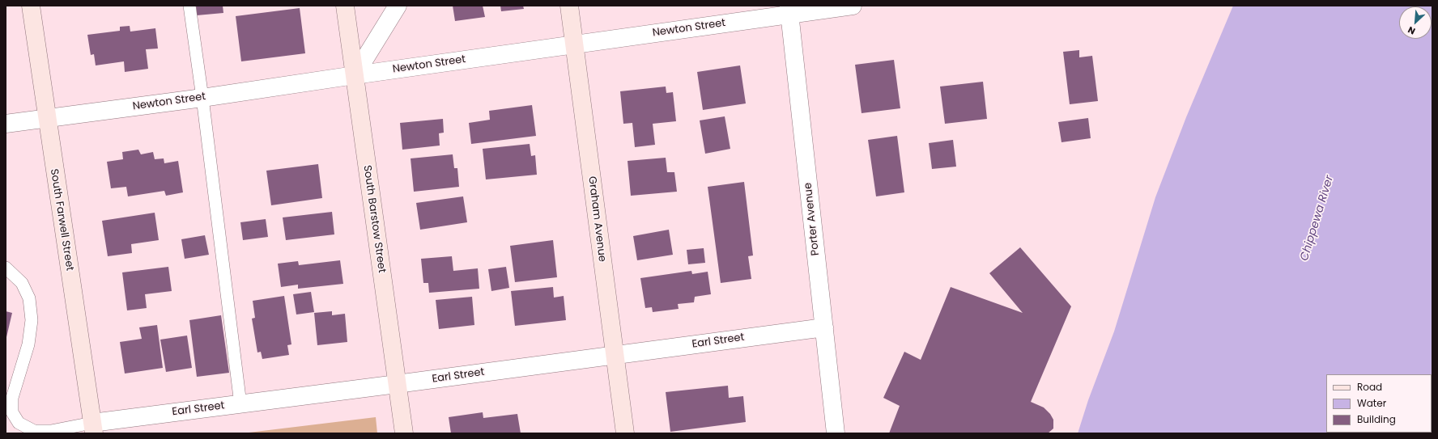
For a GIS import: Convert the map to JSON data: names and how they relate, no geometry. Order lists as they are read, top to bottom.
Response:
{
  "streets": {
    "street": [
      "Newton Street",
      "South Barstow Street",
      "Graham Avenue",
      "Porter Avenue",
      "South Farwell Street",
      "Earl Street"
    ]
  },
  "crossings": [
    ["Newton Street", "South Barstow Street"],
    ["Newton Street", "Graham Avenue"],
    ["Newton Street", "Porter Avenue"],
    ["Newton Street", "South Farwell Street"],
    ["South Barstow Street", "Earl Street"],
    ["Graham Avenue", "Earl Street"],
    ["Porter Avenue", "Earl Street"],
    ["South Farwell Street", "Earl Street"]
  ],
  "water": ["Chippewa River"],
  "legend": ["Road", "Water", "Building"],
  "north": "bottom left"
}
